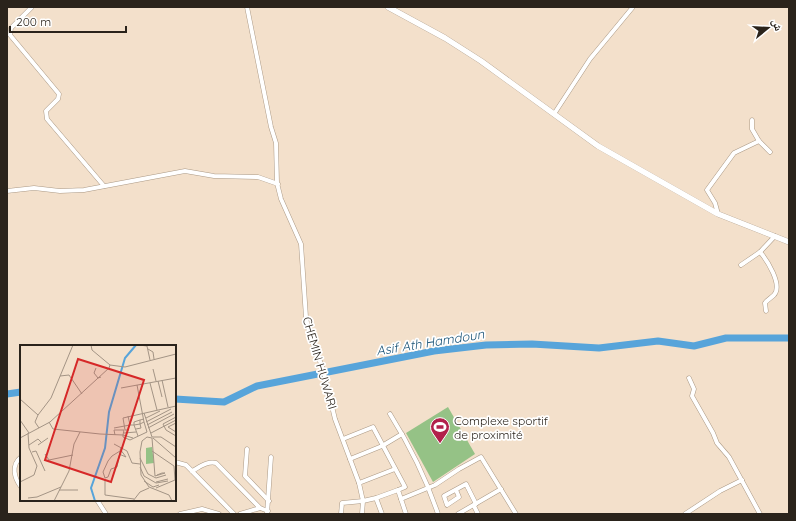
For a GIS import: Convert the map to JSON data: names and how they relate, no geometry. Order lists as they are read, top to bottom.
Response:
{
  "streets": {
    "street": ["CHEMIN HUWARI"]
  },
  "water": ["Asif Ath Hamdoun"],
  "places": {
    "sports": ["Complexe sportif de proximité"]
  },
  "scale_bar": "200 m",
  "north": "right"
}
